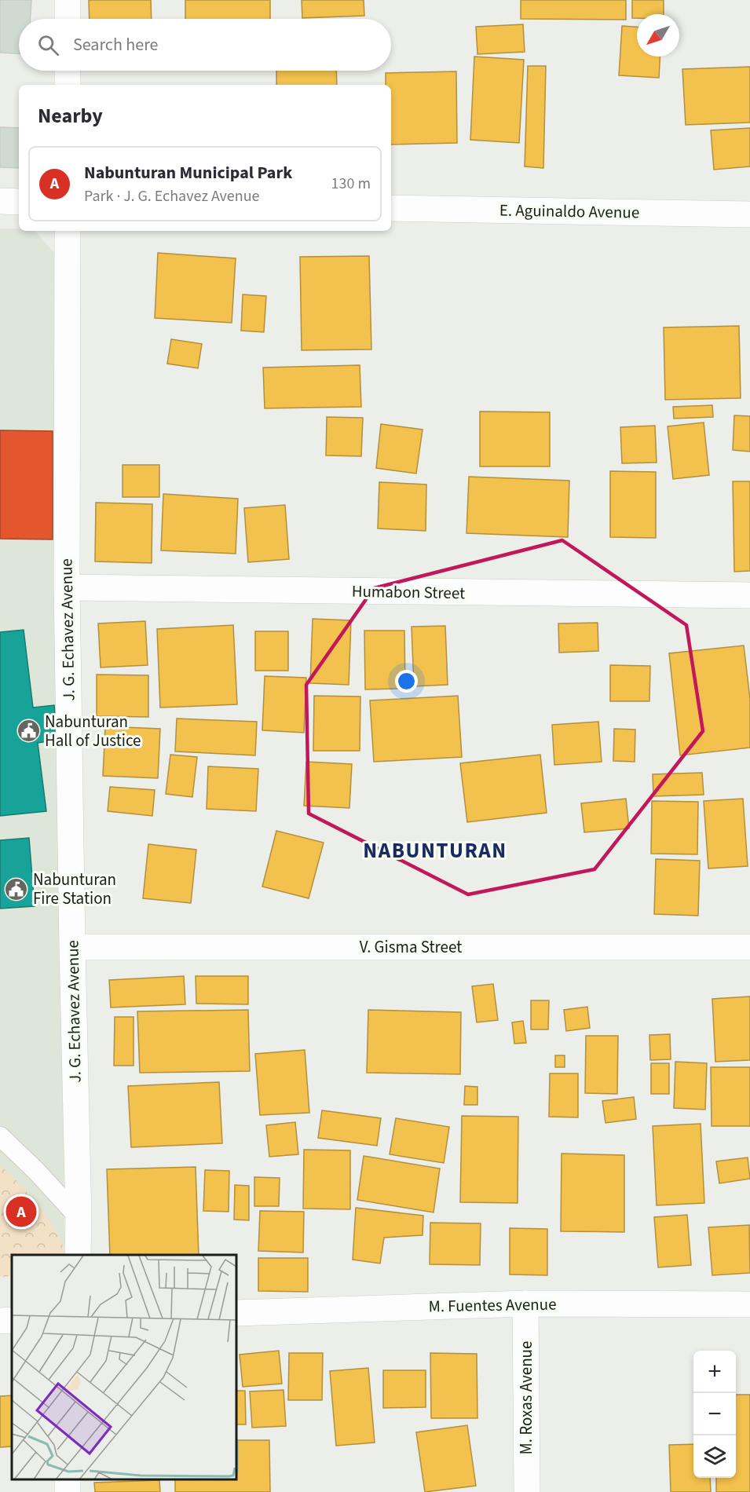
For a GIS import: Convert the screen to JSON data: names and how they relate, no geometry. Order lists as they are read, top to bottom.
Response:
{
  "streets": {
    "street": [
      "E. Aguinaldo Avenue",
      "Humabon Street",
      "J. G. Echavez Avenue",
      "V. Gisma Street",
      "M. Fuentes Avenue",
      "M. Roxas Avenue"
    ]
  },
  "crossings": [
    ["Humabon Street", "J. G. Echavez Avenue"],
    ["J. G. Echavez Avenue", "V. Gisma Street"],
    ["M. Fuentes Avenue", "M. Roxas Avenue"]
  ],
  "districts": ["NABUNTURAN"],
  "places": {
    "public building": ["Nabunturan Hall of Justice", "Nabunturan Fire Station"]
  },
  "north": "bottom left",
  "page": {
    "search": "Search here",
    "heading": "Nearby",
    "list": [
      {
        "mark": "A",
        "name": "Nabunturan Municipal Park",
        "note": "Park · J. G. Echavez Avenue",
        "value": "130 m"
      }
    ],
    "pins": "A",
    "map_buttons": ["+", "−"]
  }
}
